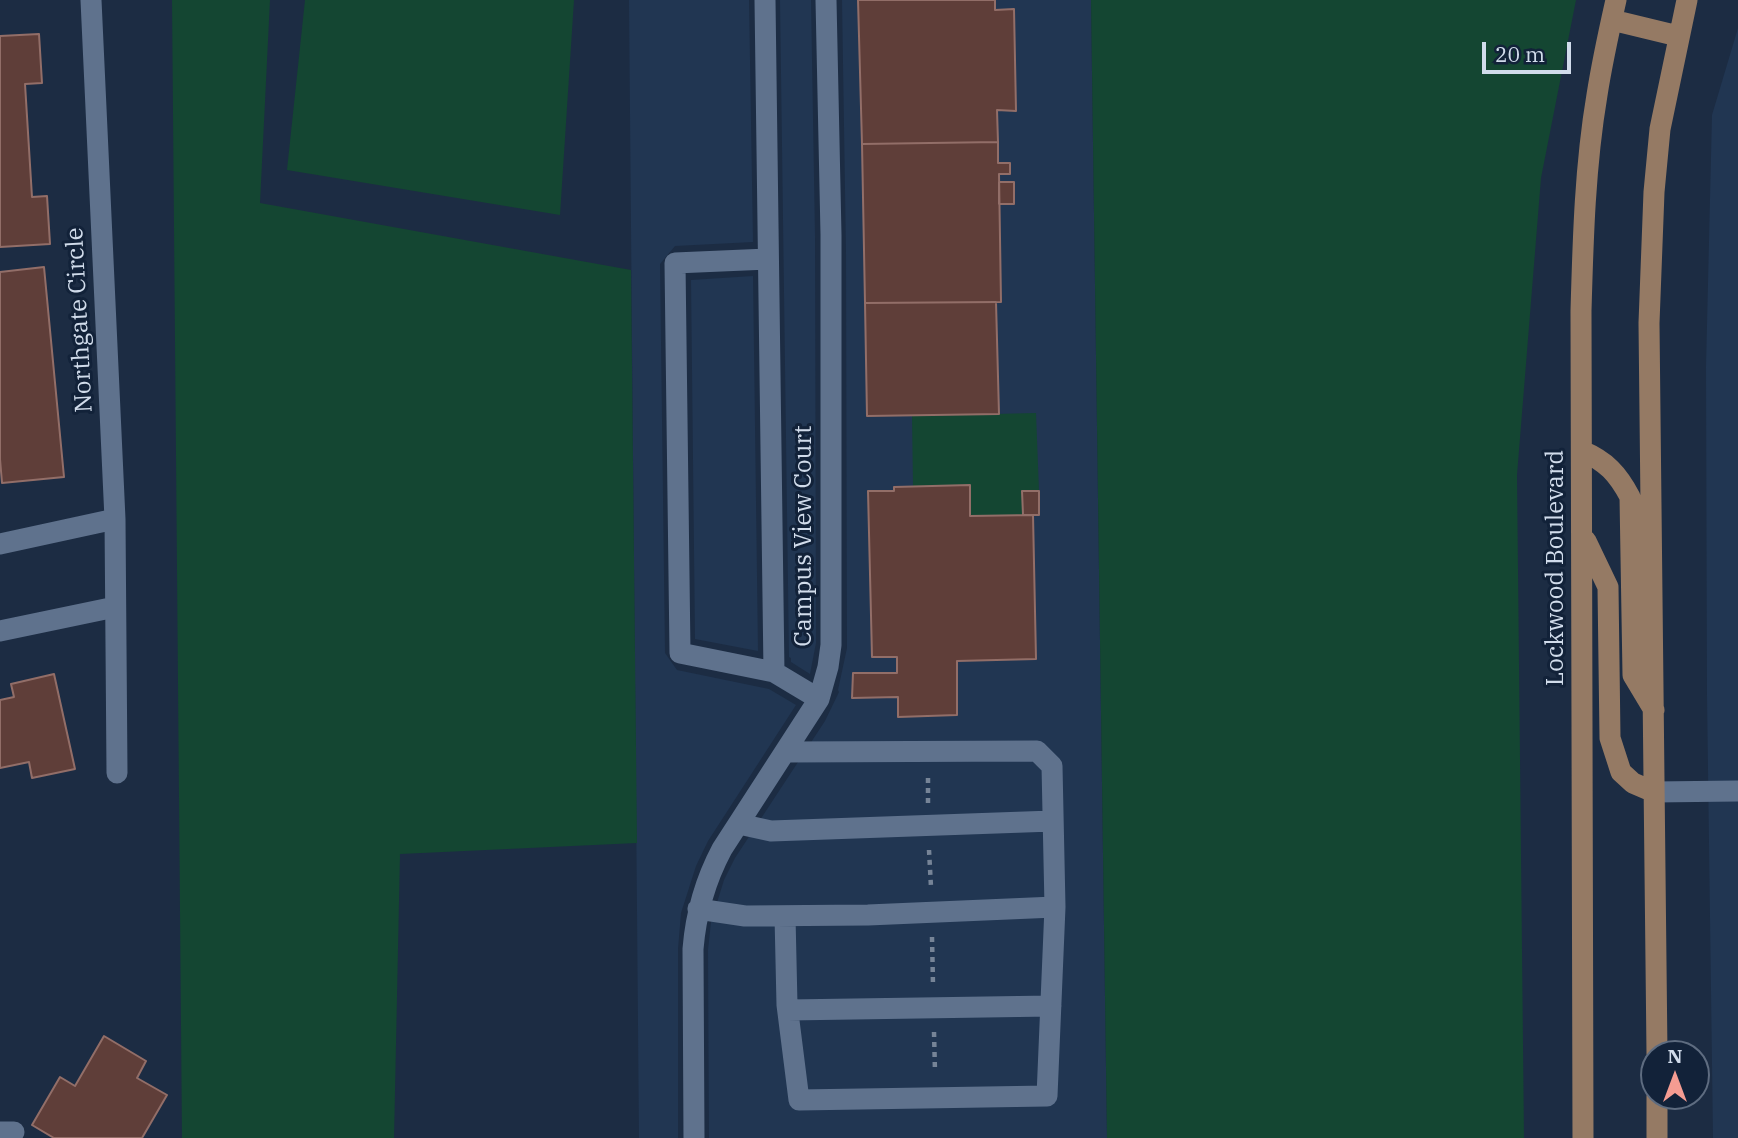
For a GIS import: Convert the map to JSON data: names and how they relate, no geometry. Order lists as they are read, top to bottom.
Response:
{
  "streets": {
    "main road": ["Lockwood Boulevard"],
    "street": ["Northgate Circle", "Campus View Court"]
  },
  "scale_bar": "20 m",
  "north": "top"
}
